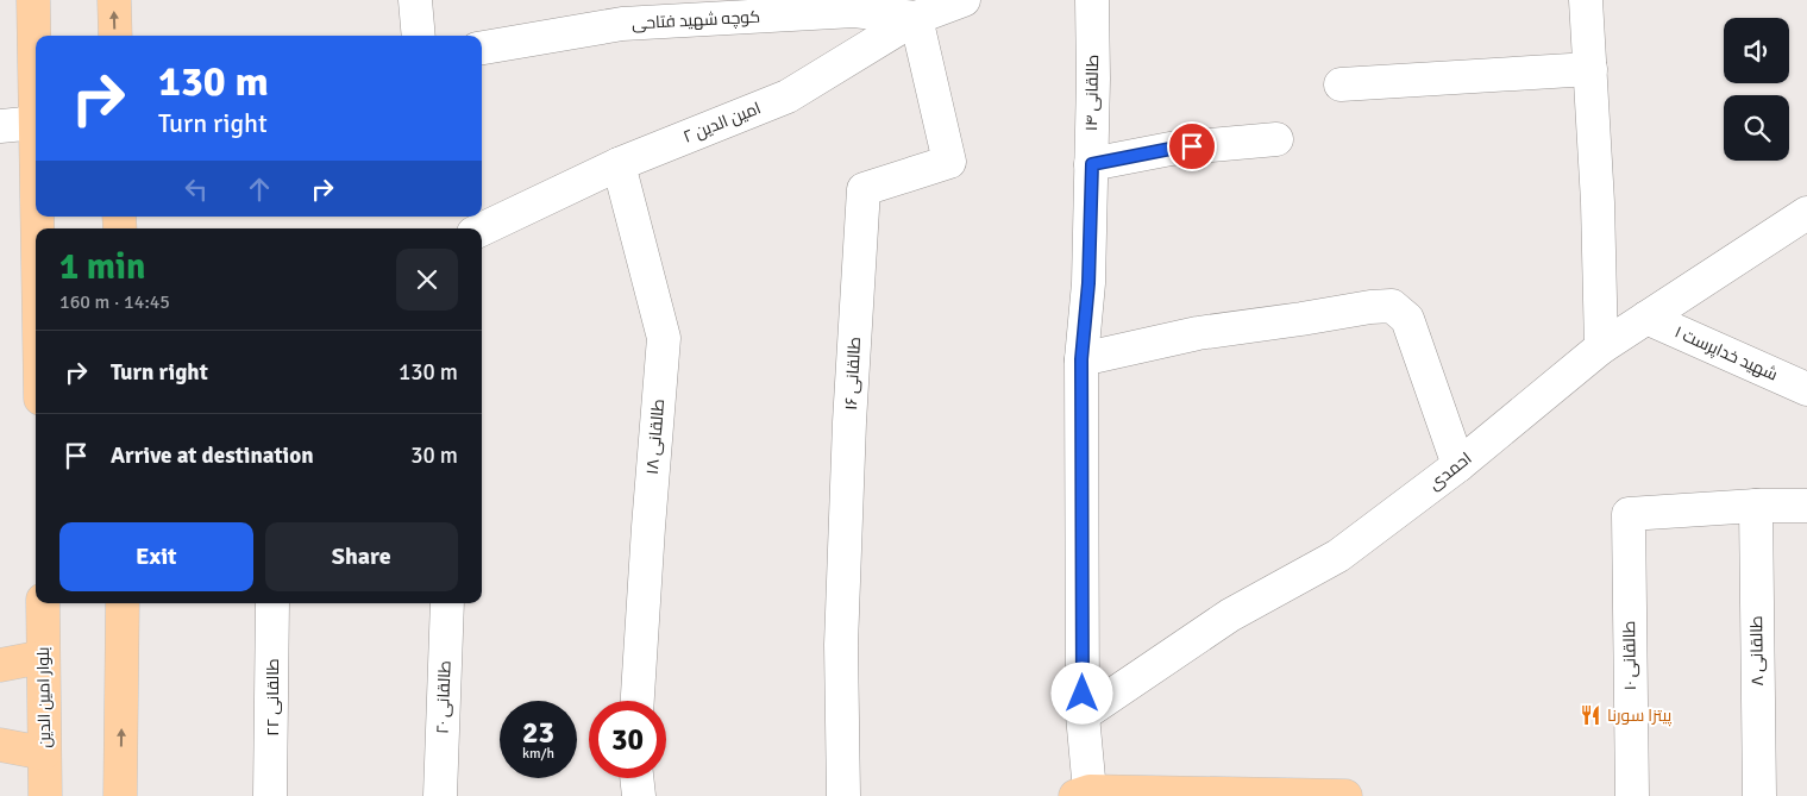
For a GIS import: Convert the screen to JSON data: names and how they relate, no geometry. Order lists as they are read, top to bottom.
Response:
{
  "streets": {
    "main road": ["بلوار امین الدین"],
    "street": [
      "کوچه شهید فتاحی",
      "طالقانی ۱۴",
      "امین الدین ۲",
      "۱ شهید خداپرست",
      "طالقانی ۱۶",
      "طالقانی ۱۸",
      "احمدی",
      "طالقانی ۸",
      "طالقانی ۱۰",
      "طالقانی ۲۲",
      "طالقانی ۲۰"
    ]
  },
  "crossings": [
    ["کوچه شهید فتاحی", "امین الدین ۲"],
    ["کوچه شهید فتاحی", "طالقانی ۱۶"],
    ["طالقانی ۱۴", "احمدی"],
    ["امین الدین ۲", "طالقانی ۱۶"],
    ["امین الدین ۲", "طالقانی ۱۸"],
    ["۱ شهید خداپرست", "احمدی"],
    ["طالقانی ۸", "طالقانی ۱۰"]
  ],
  "places": {
    "restaurant": ["پیتزا سورنا"]
  },
  "page": {
    "turn": ["130 m", "Turn right"],
    "heading": ["1 min", "160 m · 14:45"],
    "list": [
      {
        "name": "Turn right",
        "value": "130 m"
      },
      {
        "name": "Arrive at destination",
        "value": "30 m"
      }
    ],
    "buttons": ["Exit", "Share"],
    "speed": "23 km/h",
    "limit": "30"
  }
}
